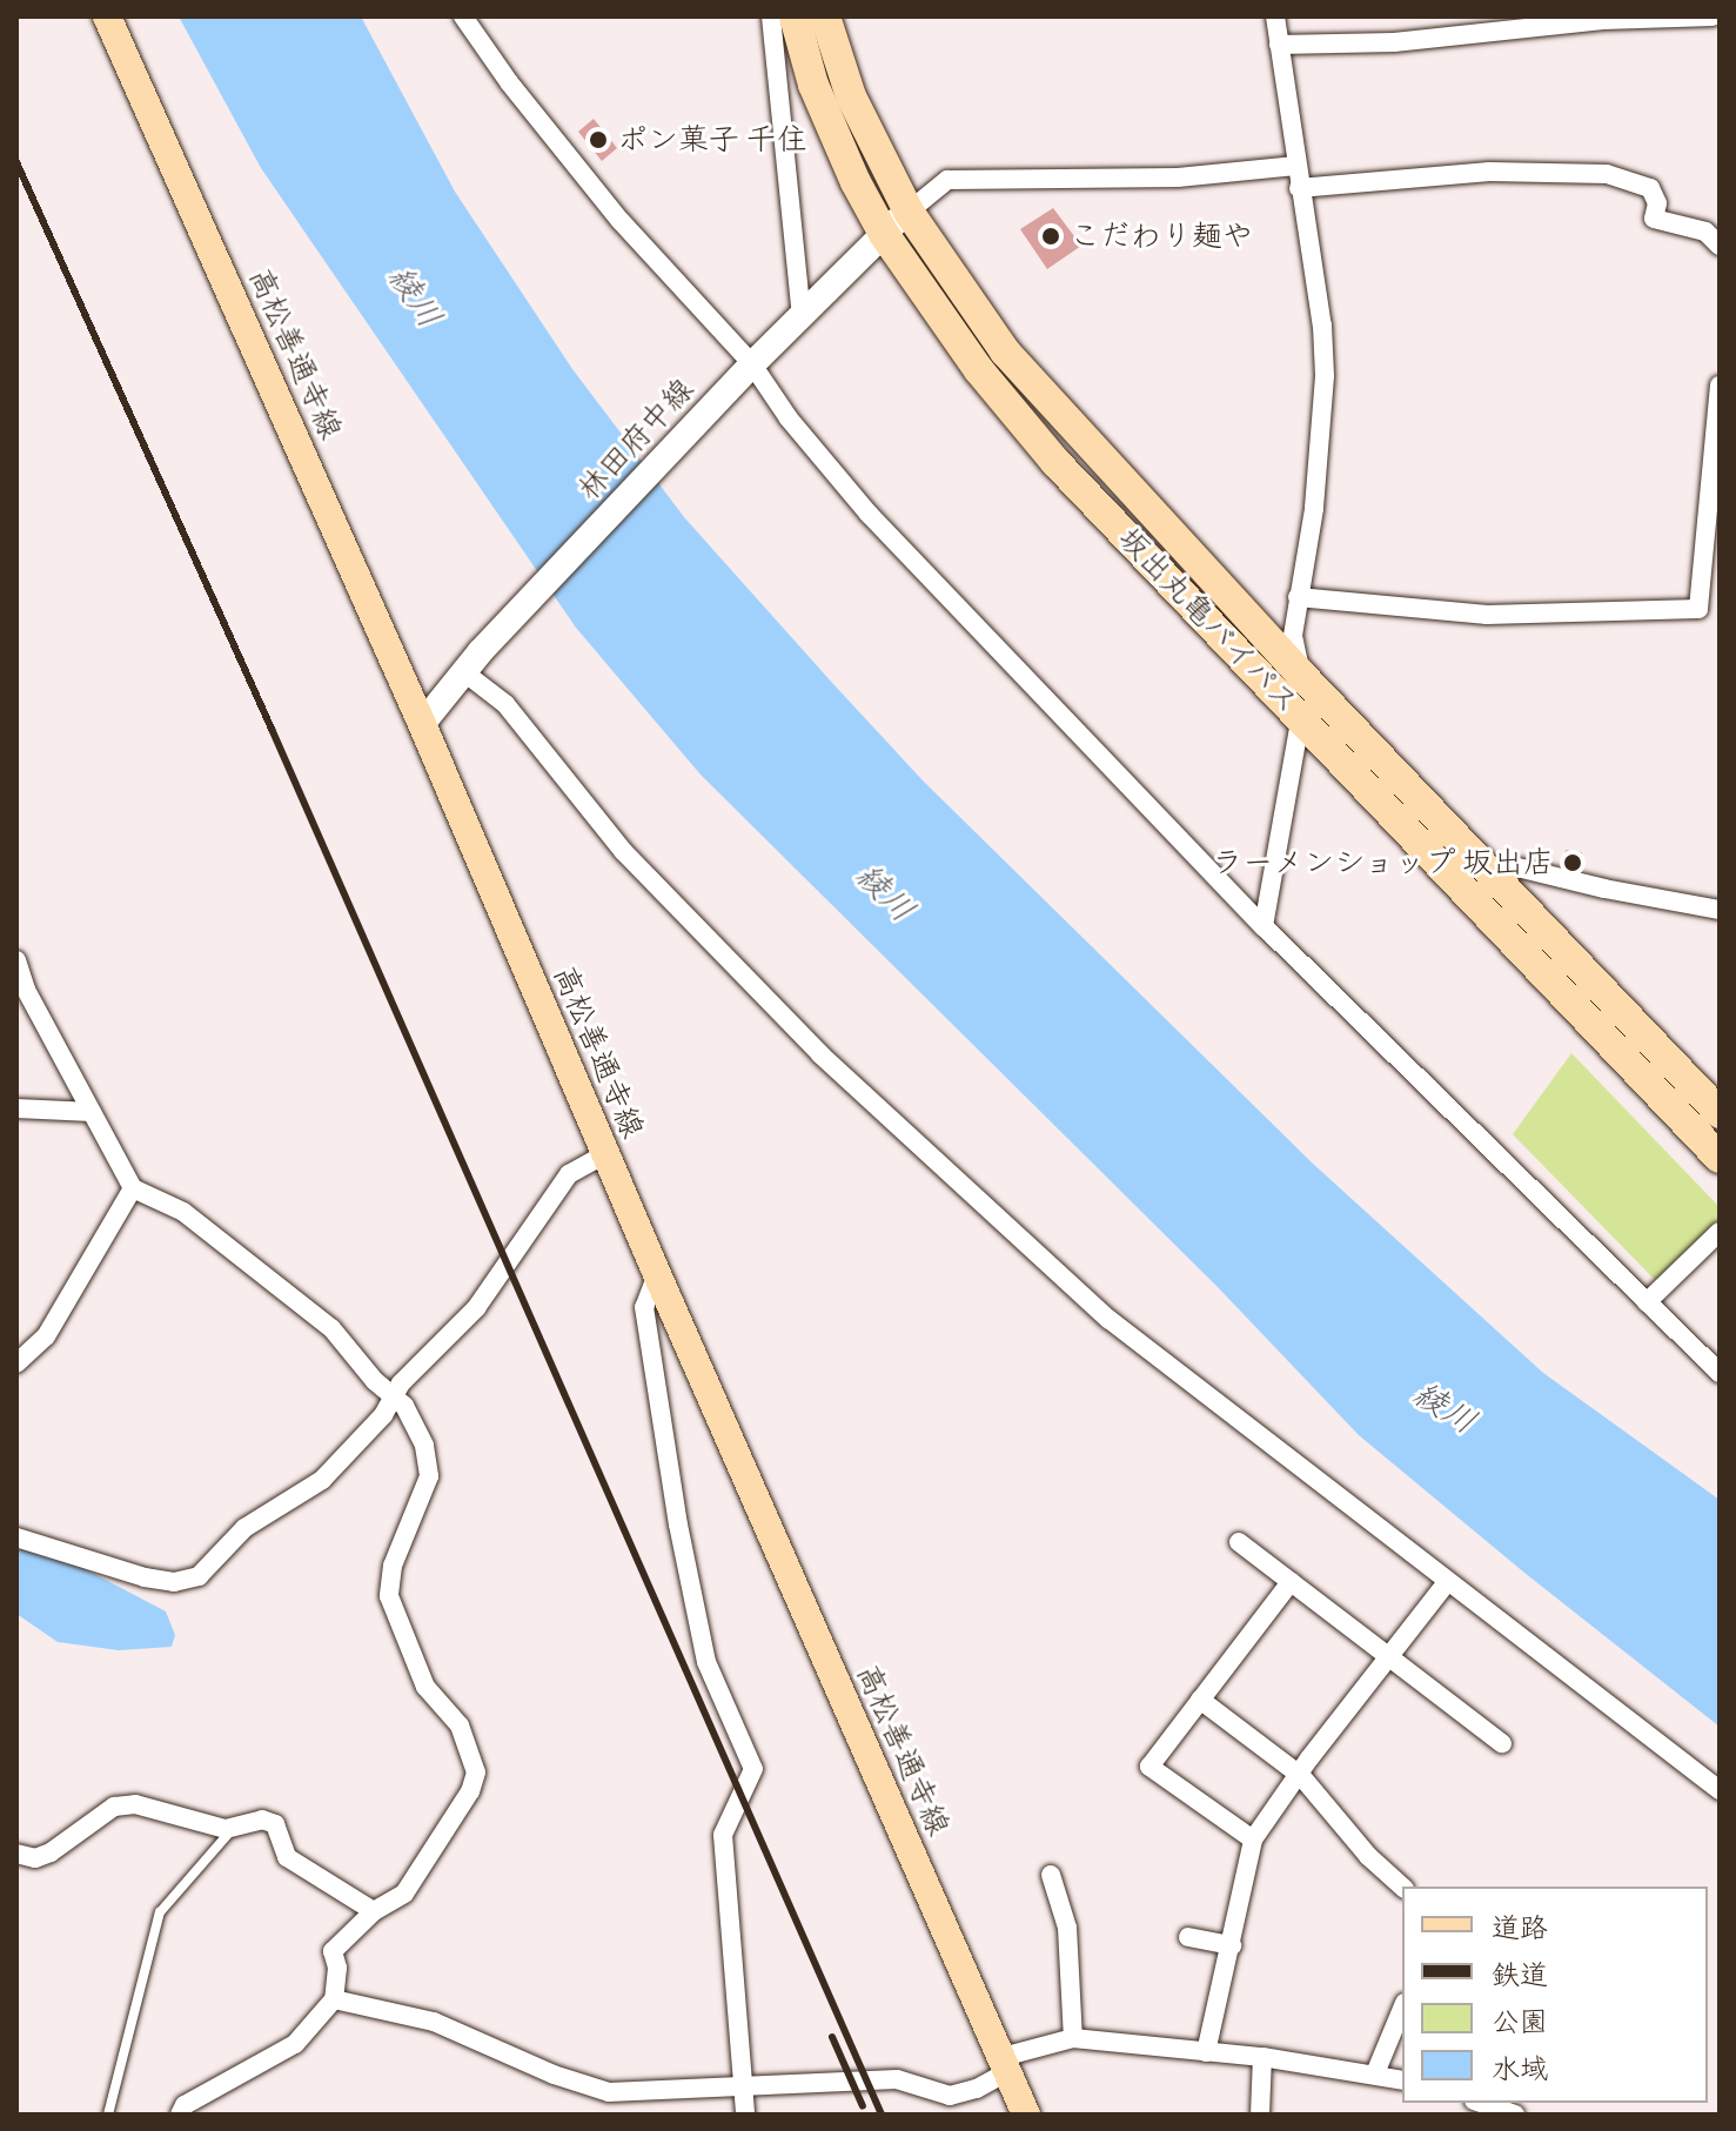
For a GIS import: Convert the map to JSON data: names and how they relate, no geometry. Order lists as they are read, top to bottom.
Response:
{
  "streets": {
    "highway": ["坂出丸亀バイパス"],
    "main road": ["高松善通寺線", "林田府中線"]
  },
  "crossings": [
    ["高松善通寺線", "林田府中線"],
    ["林田府中線", "坂出丸亀バイパス"]
  ],
  "water": ["綾川"],
  "places": ["ポン菓子 千住", "こだわり麺や", "ラーメンショップ 坂出店"],
  "legend": [
    "道路",
    "鉄道",
    "公園",
    "水域"
  ]
}
